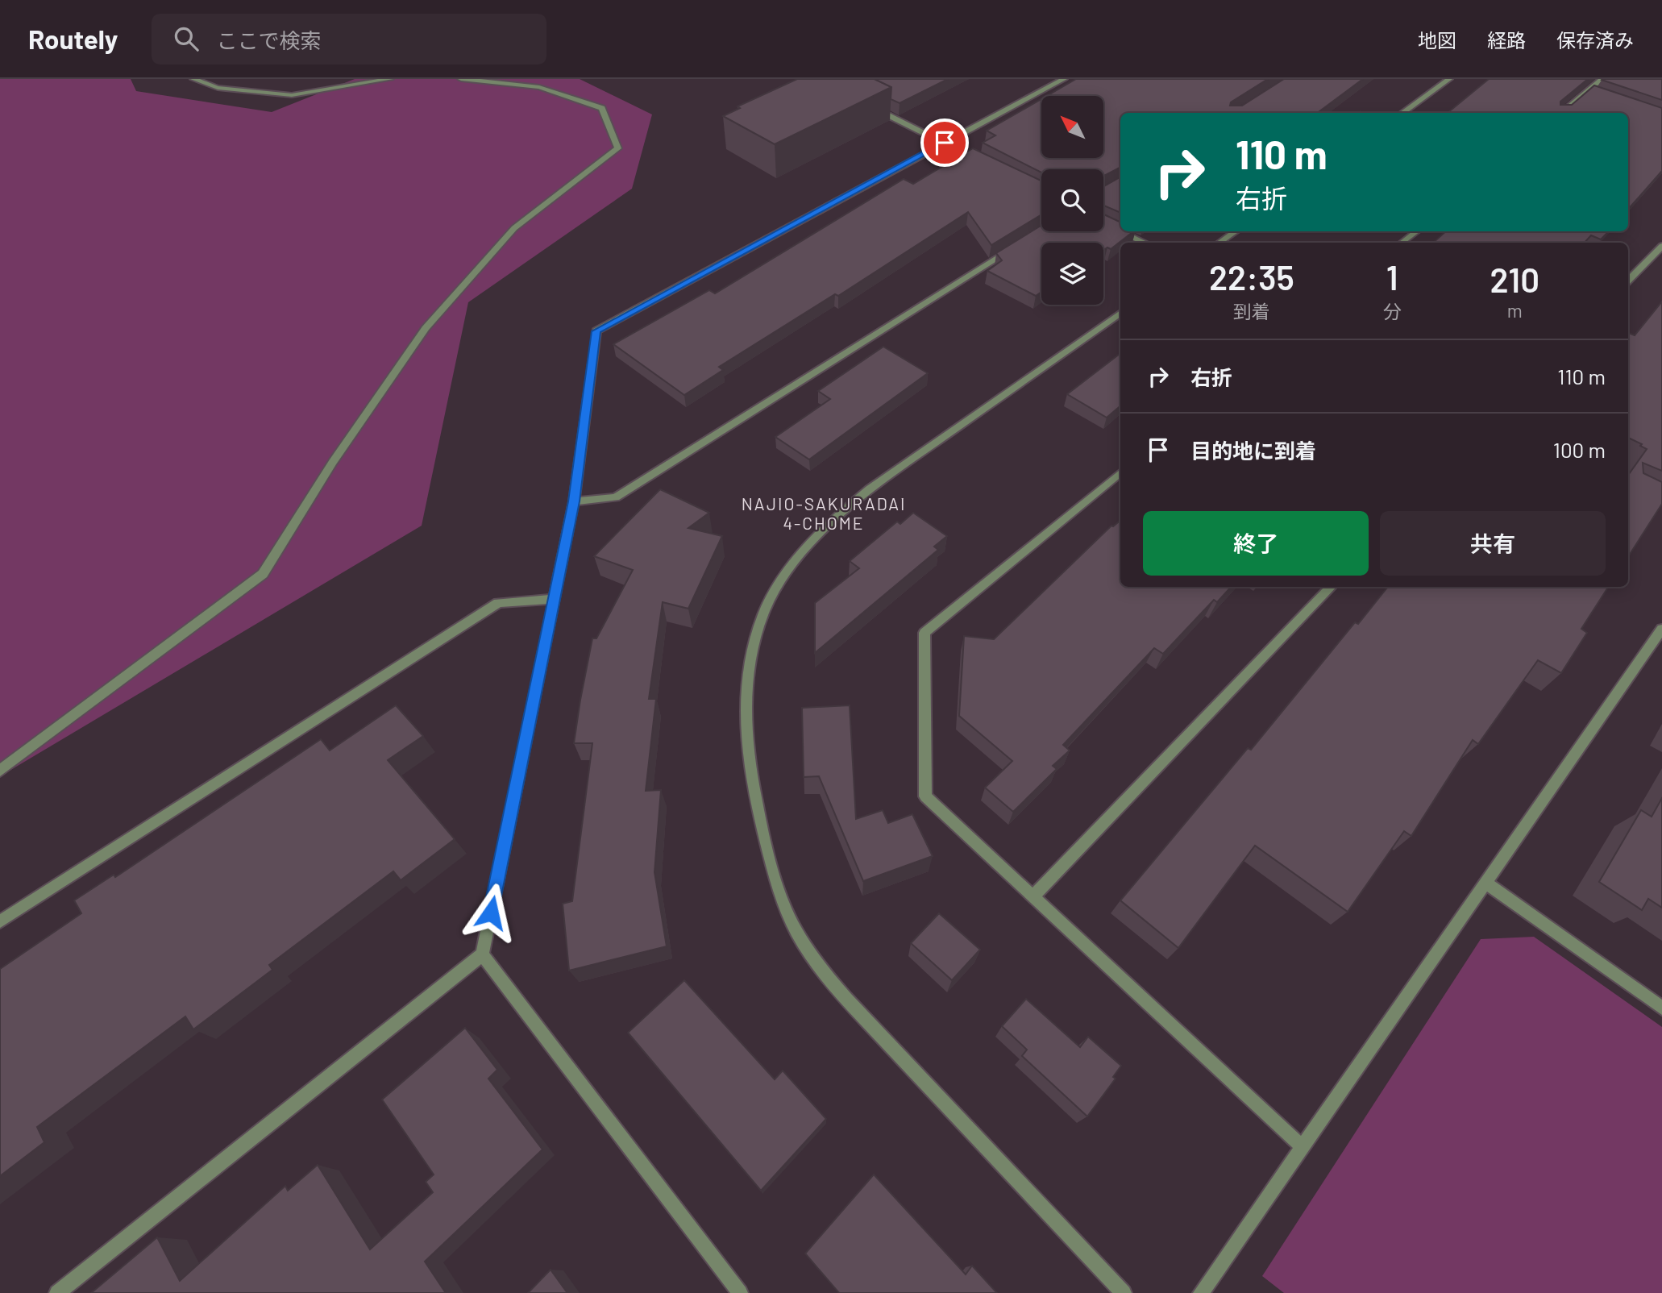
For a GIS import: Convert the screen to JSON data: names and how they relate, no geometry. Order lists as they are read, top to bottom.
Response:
{
  "districts": ["NAJIO-SAKURADAI 4-CHOME"],
  "north": "top left",
  "page": {
    "header": "Routely",
    "search": "ここで検索",
    "nav": ["地図", "経路", "保存済み"],
    "turn": ["110 m", "右折"],
    "eta": [
      "22:35",
      "到着",
      "1",
      "分",
      "210",
      "m"
    ],
    "list": [
      {
        "name": "右折",
        "value": "110 m"
      },
      {
        "name": "目的地に到着",
        "value": "100 m"
      }
    ],
    "buttons": ["終了", "共有"]
  }
}
